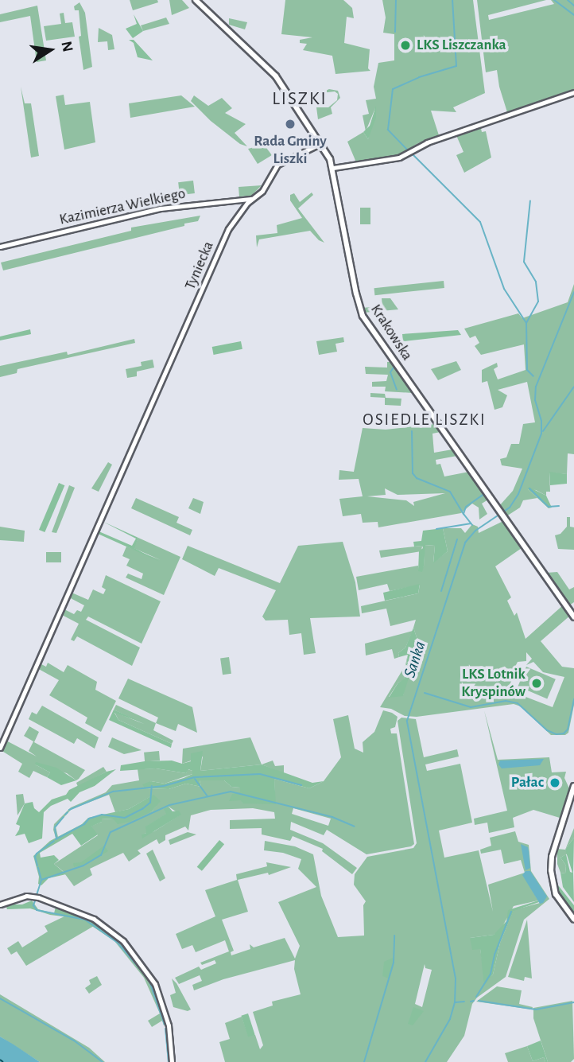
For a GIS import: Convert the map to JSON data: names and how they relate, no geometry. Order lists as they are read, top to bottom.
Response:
{
  "streets": {
    "main road": ["Krakowska"],
    "street": ["Kazimierza Wielkiego", "Tyniecka"]
  },
  "crossings": [
    ["Kazimierza Wielkiego", "Tyniecka"],
    ["Tyniecka", "Krakowska"]
  ],
  "districts": ["LISZKI", "OSIEDLE LISZKI"],
  "water": ["Sanka"],
  "places": [
    "LKS Liszczanka",
    "Rada Gminy Liszki",
    "LKS Lotnik Kryspinów",
    "Pałac"
  ],
  "north": "right"
}
